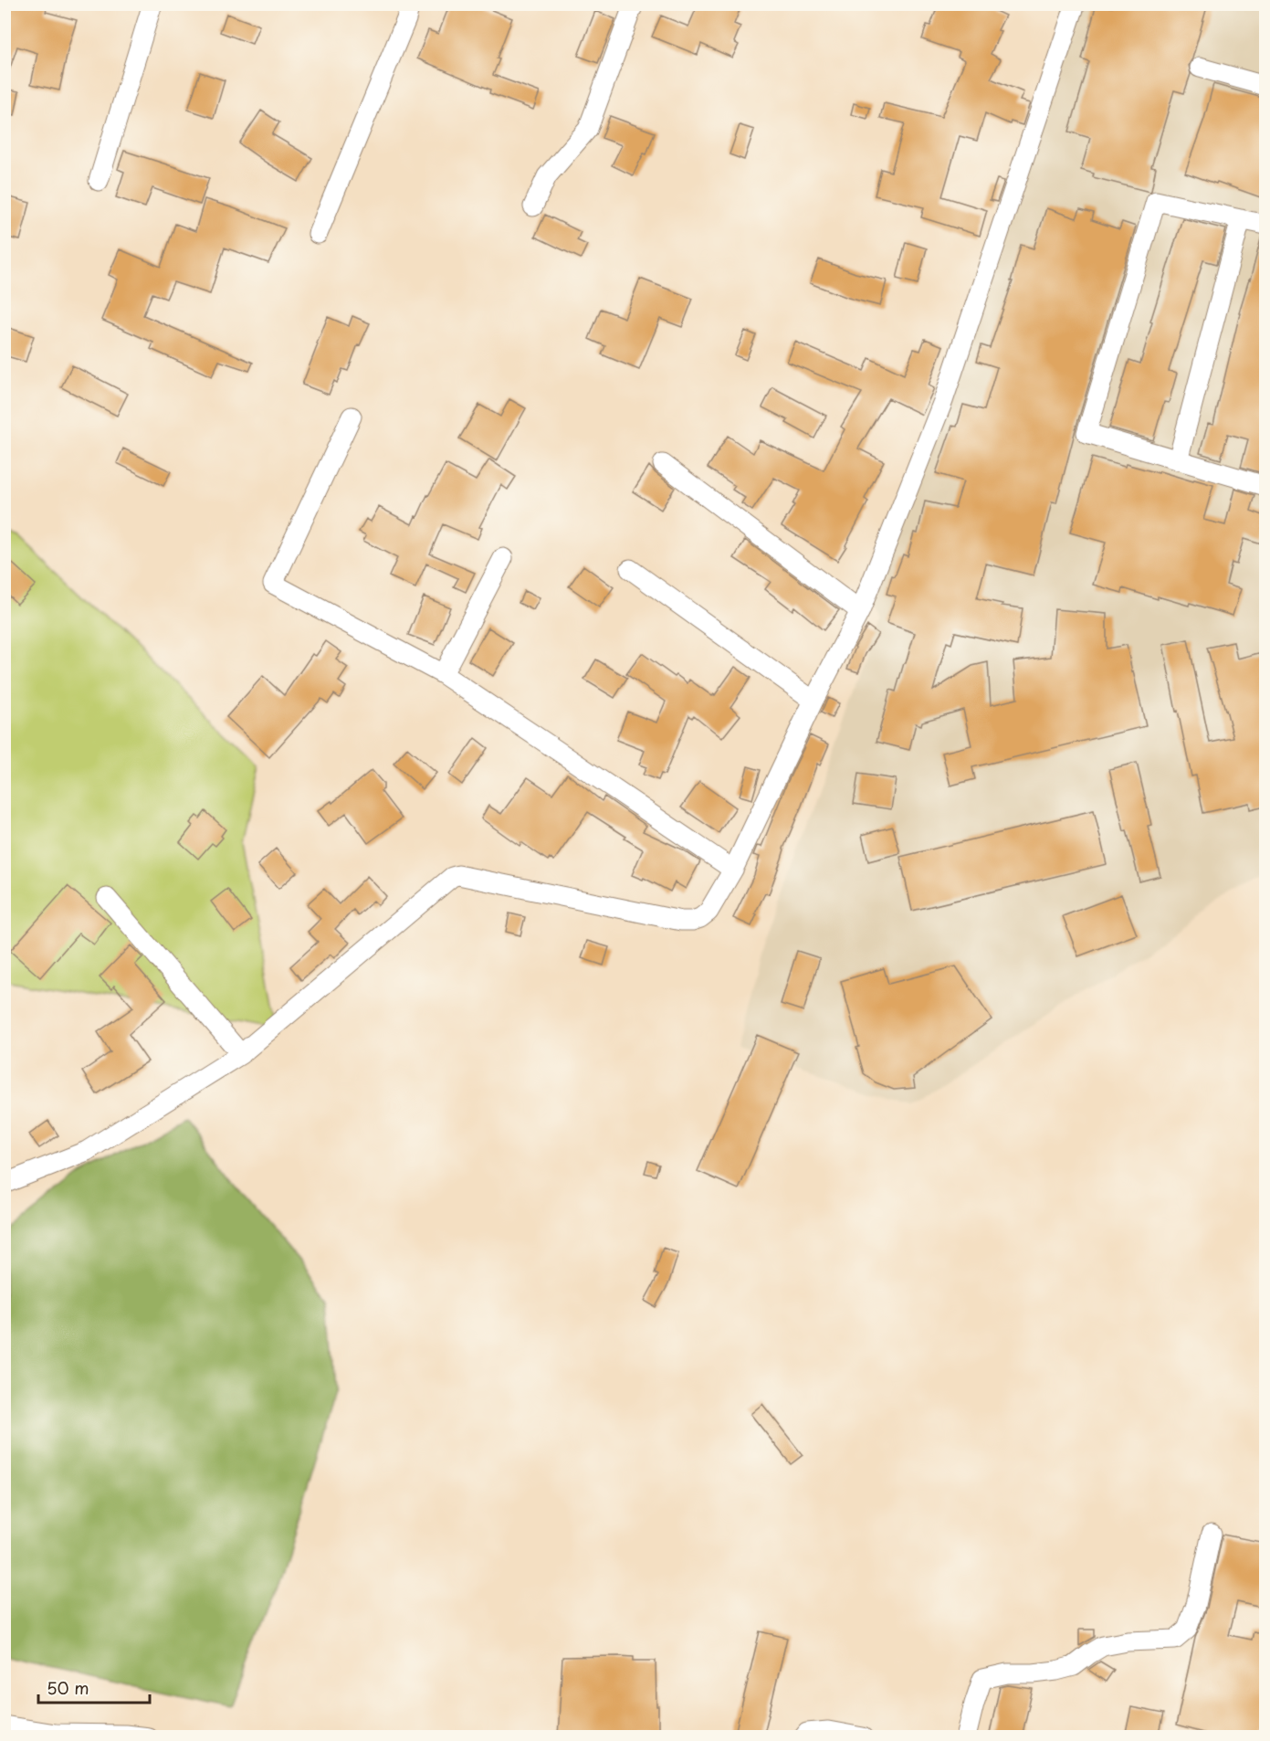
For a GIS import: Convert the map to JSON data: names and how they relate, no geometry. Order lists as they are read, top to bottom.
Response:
{
  "scale_bar": "50 m"
}
